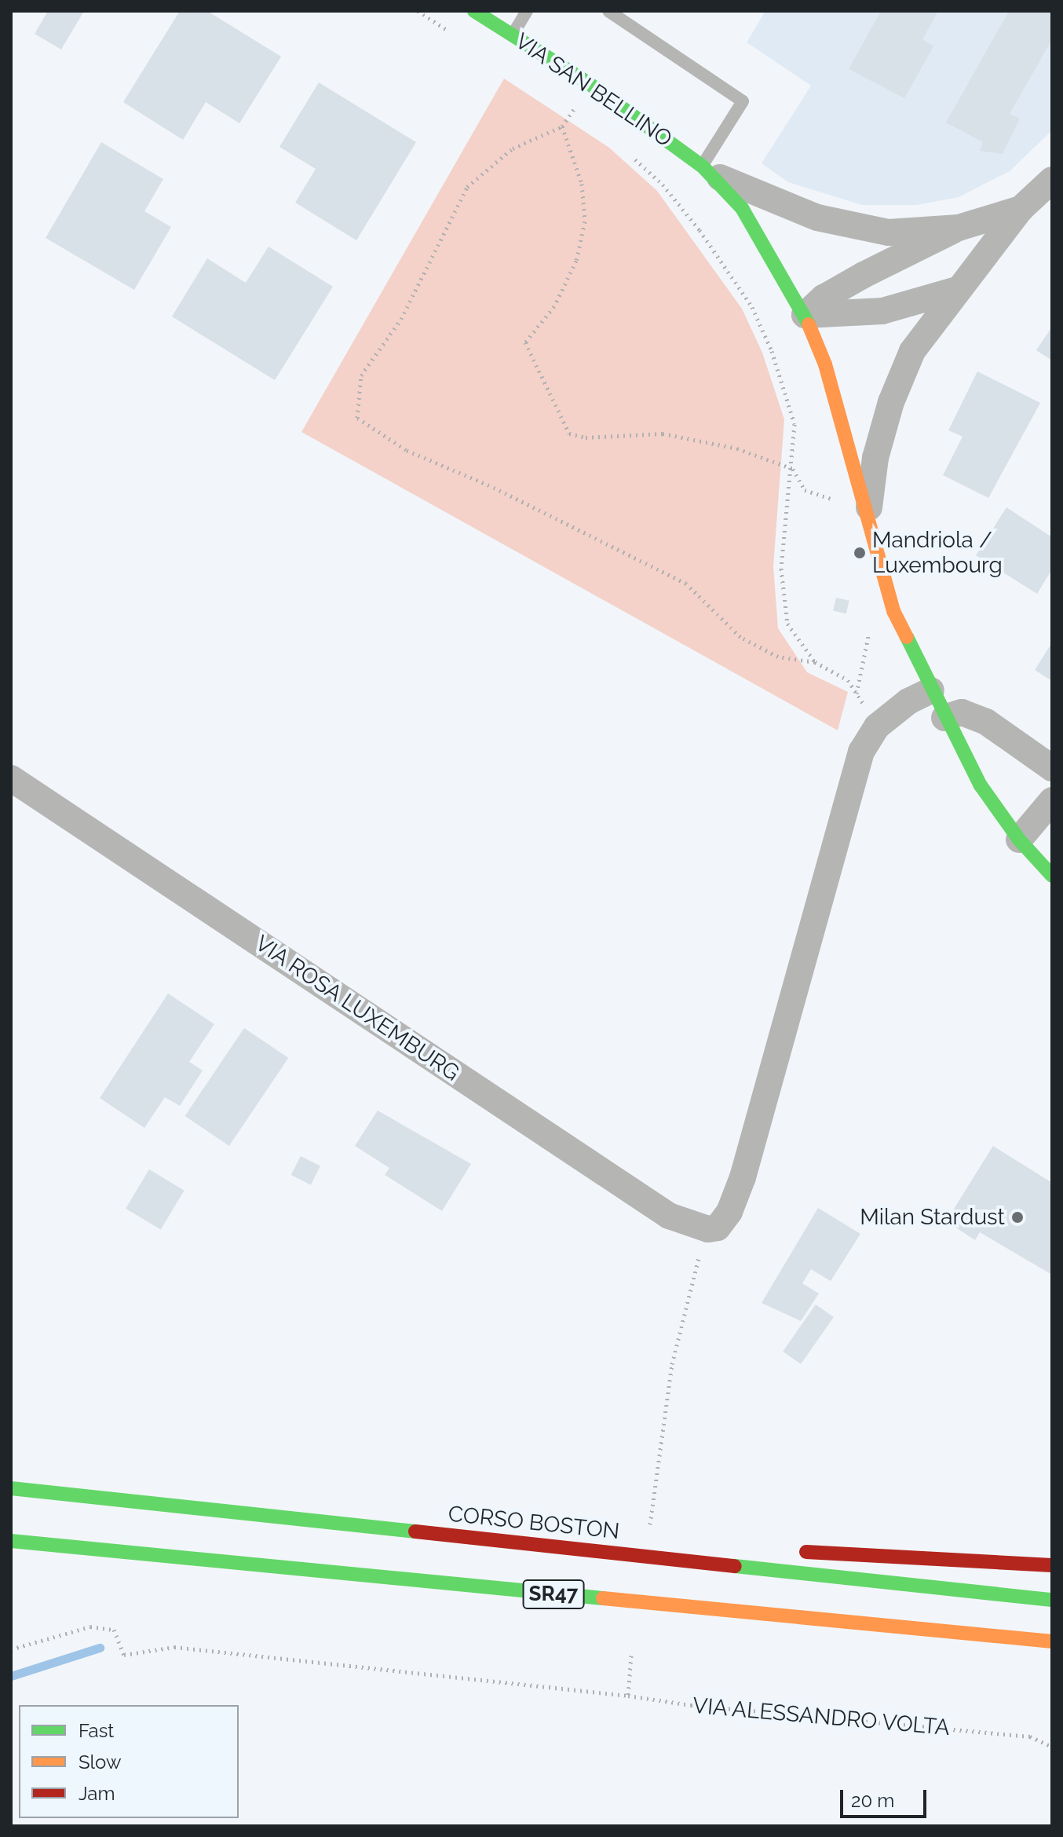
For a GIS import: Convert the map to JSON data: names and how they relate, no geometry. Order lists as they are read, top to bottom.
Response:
{
  "streets": {
    "main road": ["VIA SAN BELLINO", "CORSO BOSTON", "SR47"],
    "street": ["VIA ROSA LUXEMBURG"],
    "path": ["VIA ALESSANDRO VOLTA"]
  },
  "places": ["Mandriola / Luxembourg", "Milan Stardust"],
  "legend": ["Fast", "Slow", "Jam"],
  "scale_bar": "20 m"
}
